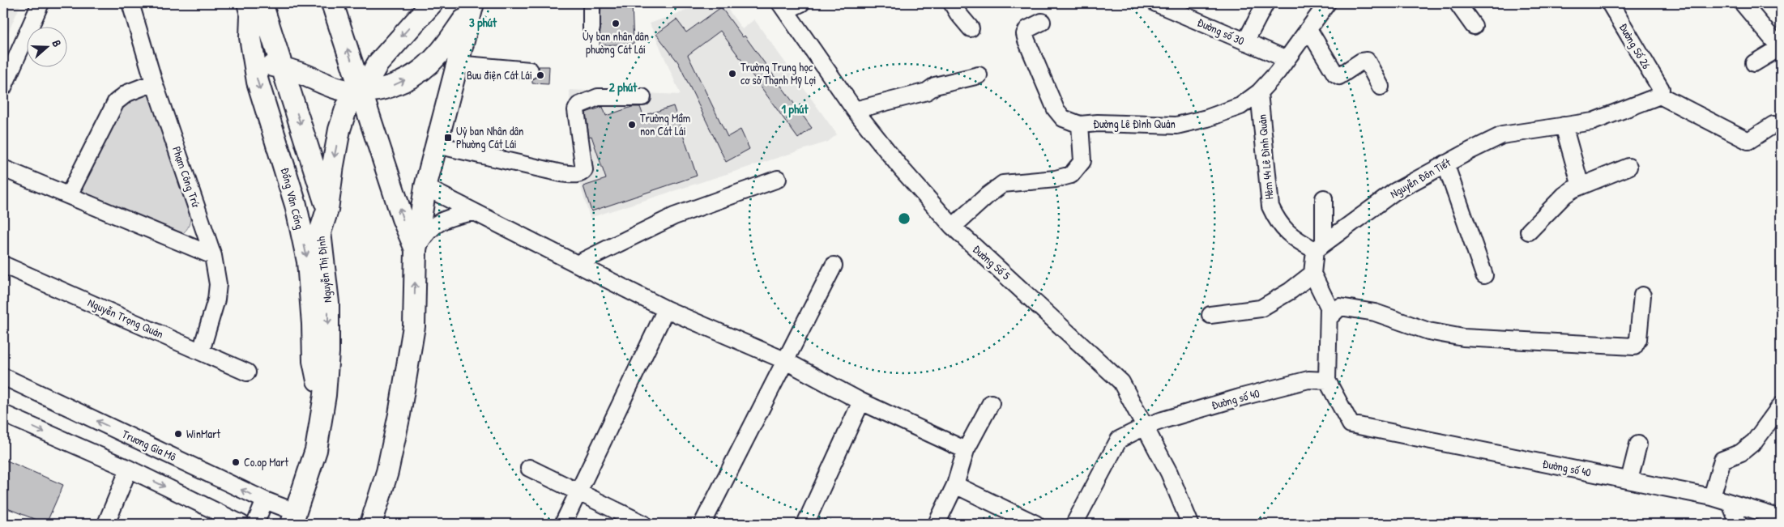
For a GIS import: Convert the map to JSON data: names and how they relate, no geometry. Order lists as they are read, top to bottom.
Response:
{
  "streets": {
    "main road": ["Đồng Văn Cống", "Nguyễn Thị Định"],
    "street": [
      "Đường số 30",
      "Đường Số 26",
      "Đường Lê Đình Quản",
      "Hẻm 44 Lê Đình Quản",
      "Phạm Công Trứ",
      "Nguyễn Đôn Tiết",
      "Đường Số 5",
      "Nguyễn Trọng Quản",
      "Đường số 40",
      "Trương Gia Mô"
    ]
  },
  "crossings": [
    ["Đường số 30", "Đường Lê Đình Quản"],
    ["Đường Số 26", "Nguyễn Đôn Tiết"],
    ["Đường Lê Đình Quản", "Hẻm 44 Lê Đình Quản"],
    ["Đường Lê Đình Quản", "Đường Số 5"],
    ["Hẻm 44 Lê Đình Quản", "Nguyễn Đôn Tiết"],
    ["Phạm Công Trứ", "Nguyễn Trọng Quản"],
    ["Đồng Văn Cống", "Nguyễn Thị Định"],
    ["Đường Số 5", "Đường số 40"],
    ["Nguyễn Thị Định", "Trương Gia Mô"]
  ],
  "places": {
    "other": [
      "Ủy ban nhân dân phường Cát Lái",
      "Trường Trung học cơ sở Thạnh Mỹ Lợi",
      "Bưu điện Cát Lái",
      "Trường Mầm non Cát Lái",
      "WinMart",
      "Co.op Mart"
    ],
    "transit": ["Uỷ ban Nhân dân Phường Cát Lái"]
  },
  "north": "right",
  "rings": ["3 phút", "2 phút", "1 phút"]
}
